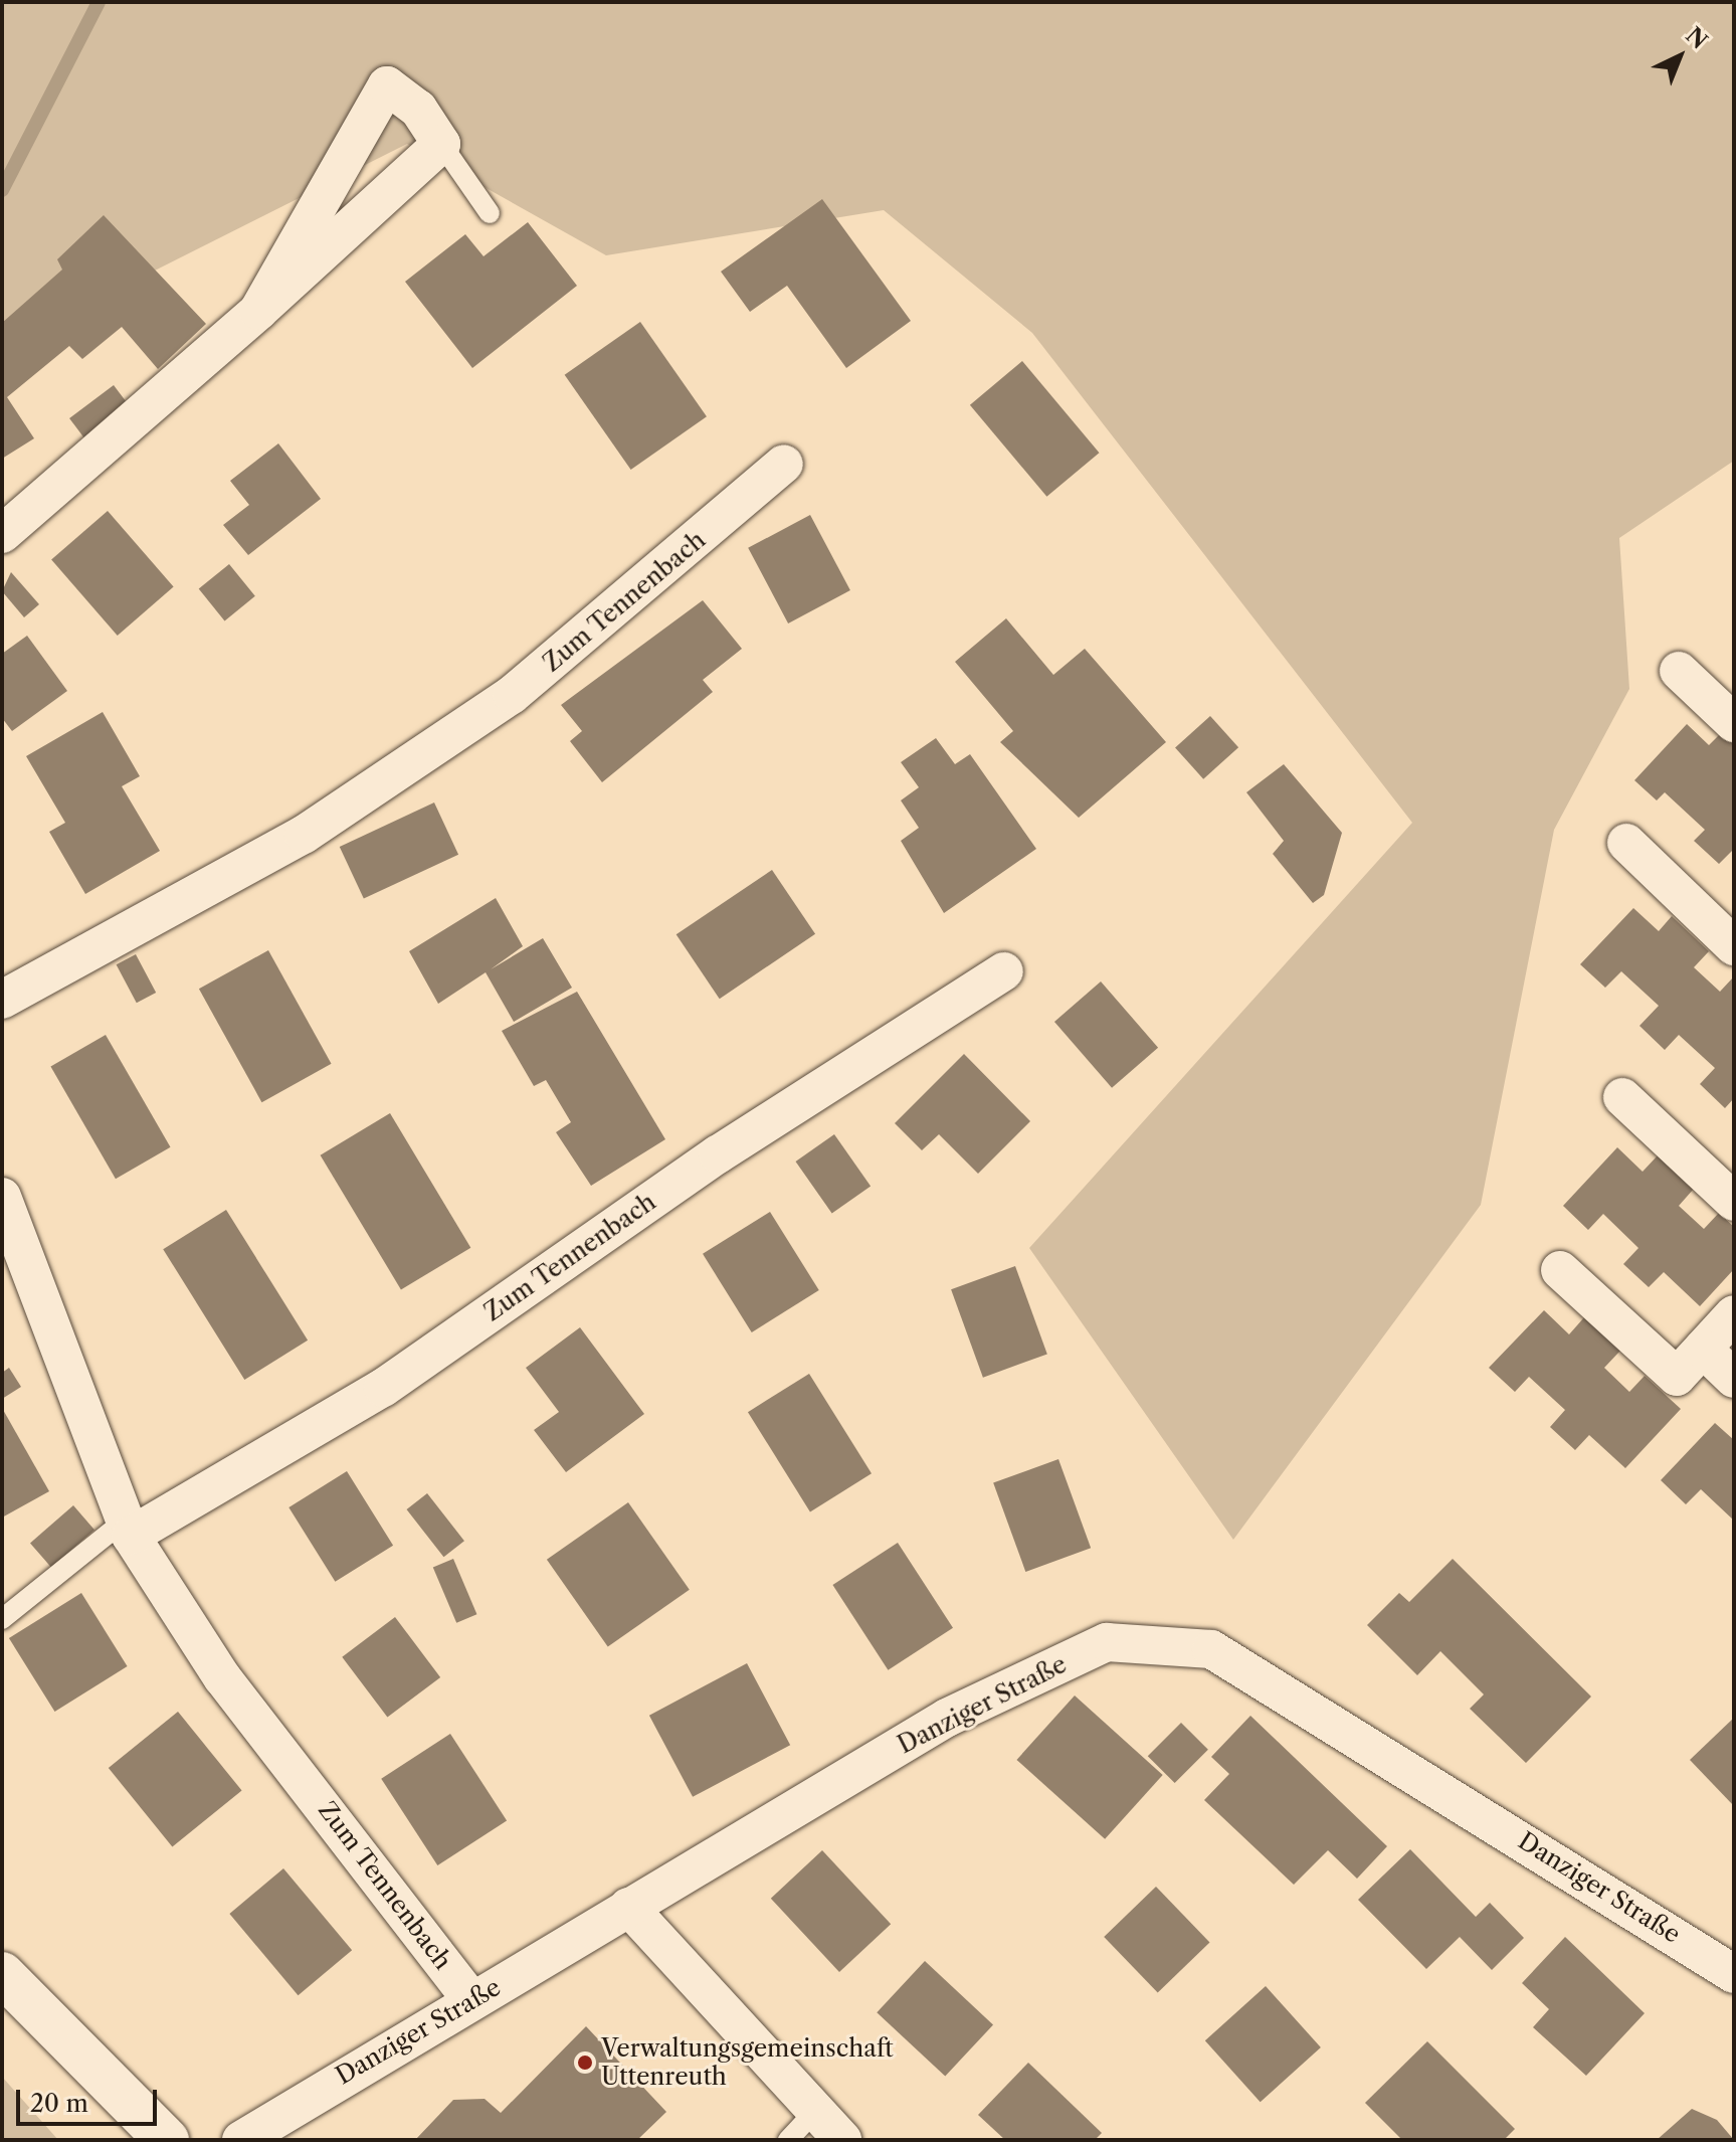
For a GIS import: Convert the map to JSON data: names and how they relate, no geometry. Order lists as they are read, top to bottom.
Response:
{
  "streets": {
    "street": ["Zum Tennenbach", "Danziger Straße"]
  },
  "crossings": [
    ["Zum Tennenbach", "Danziger Straße"]
  ],
  "places": ["Verwaltungsgemeinschaft Uttenreuth"],
  "scale_bar": "20 m",
  "north": "top right"
}
